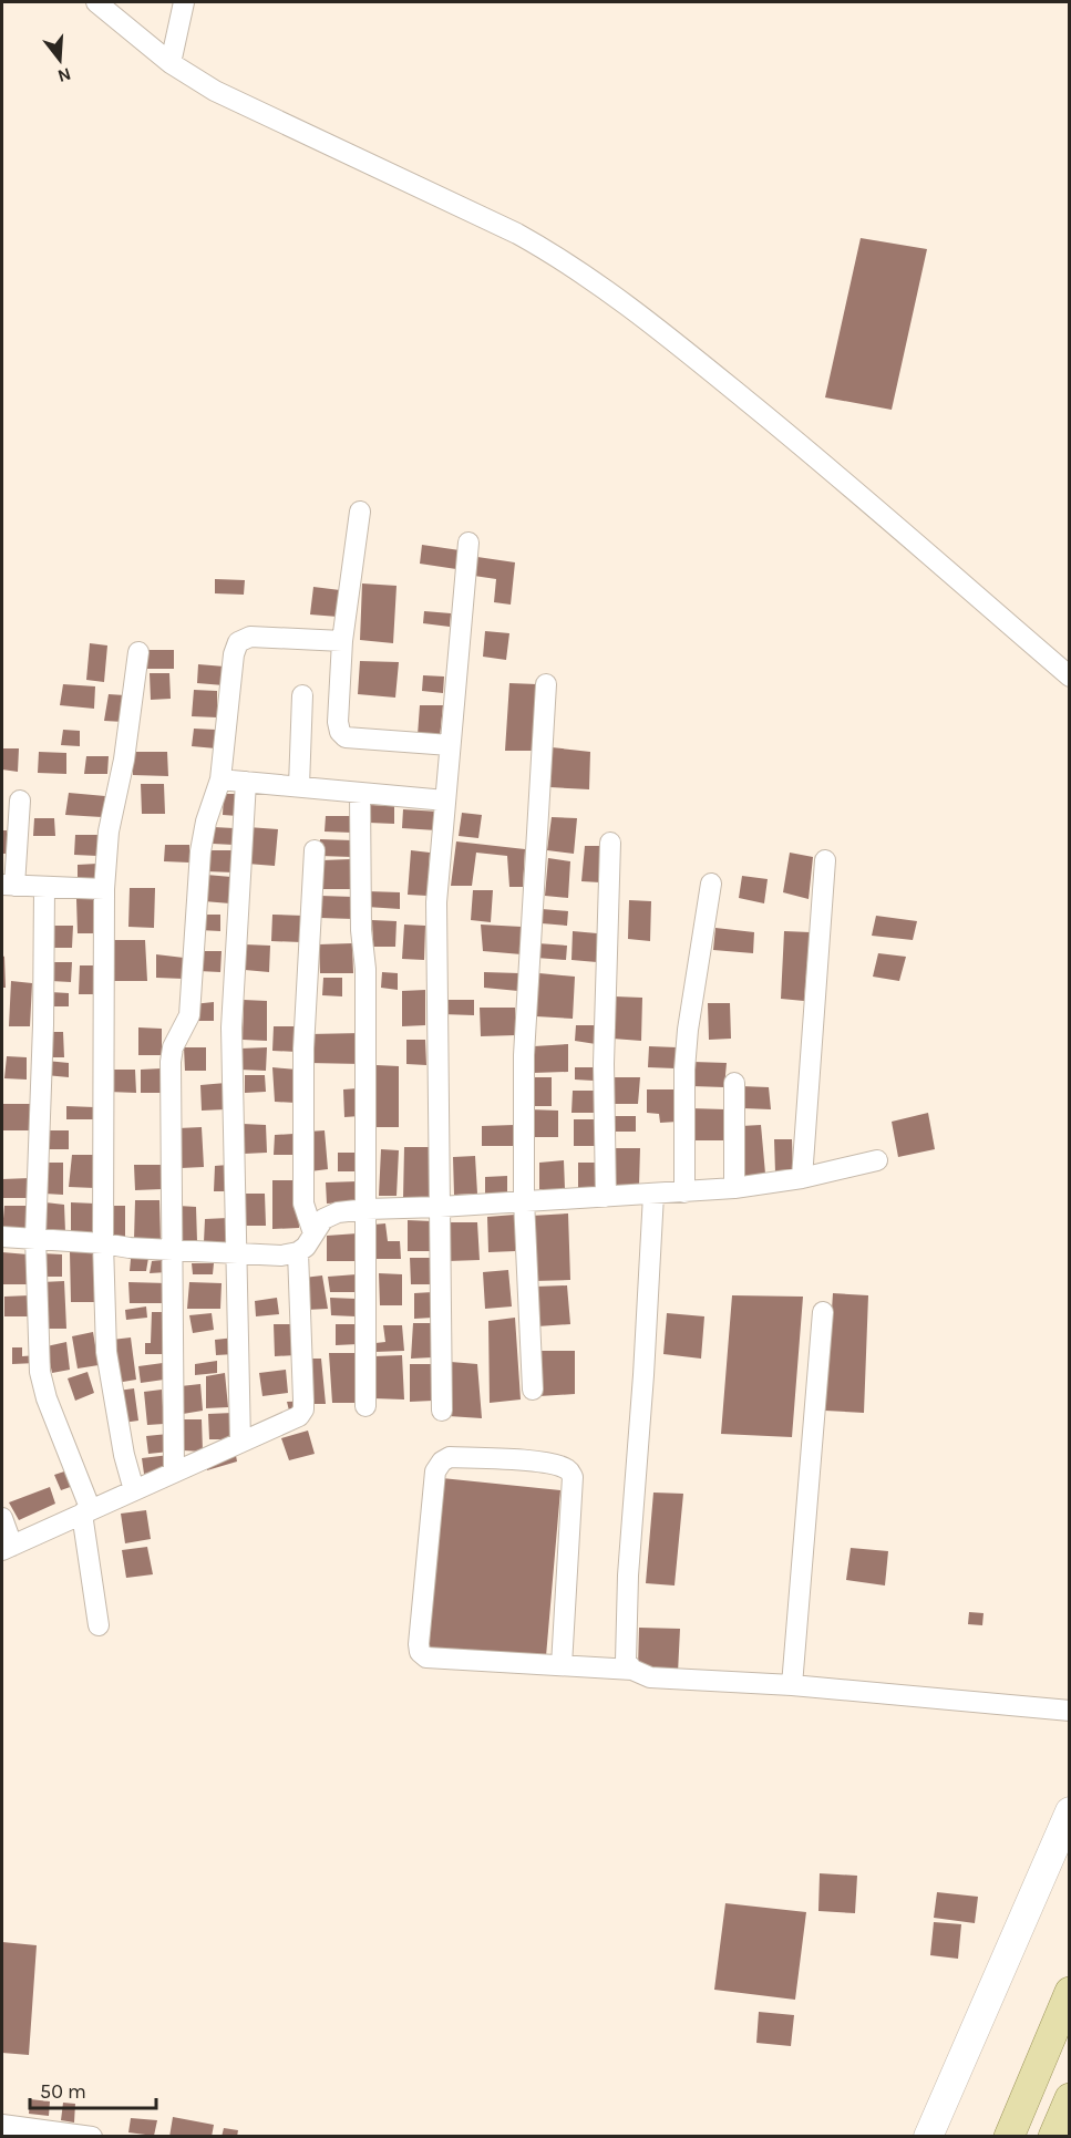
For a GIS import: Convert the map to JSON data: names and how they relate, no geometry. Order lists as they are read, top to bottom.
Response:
{
  "scale_bar": "50 m",
  "north": "bottom"
}
